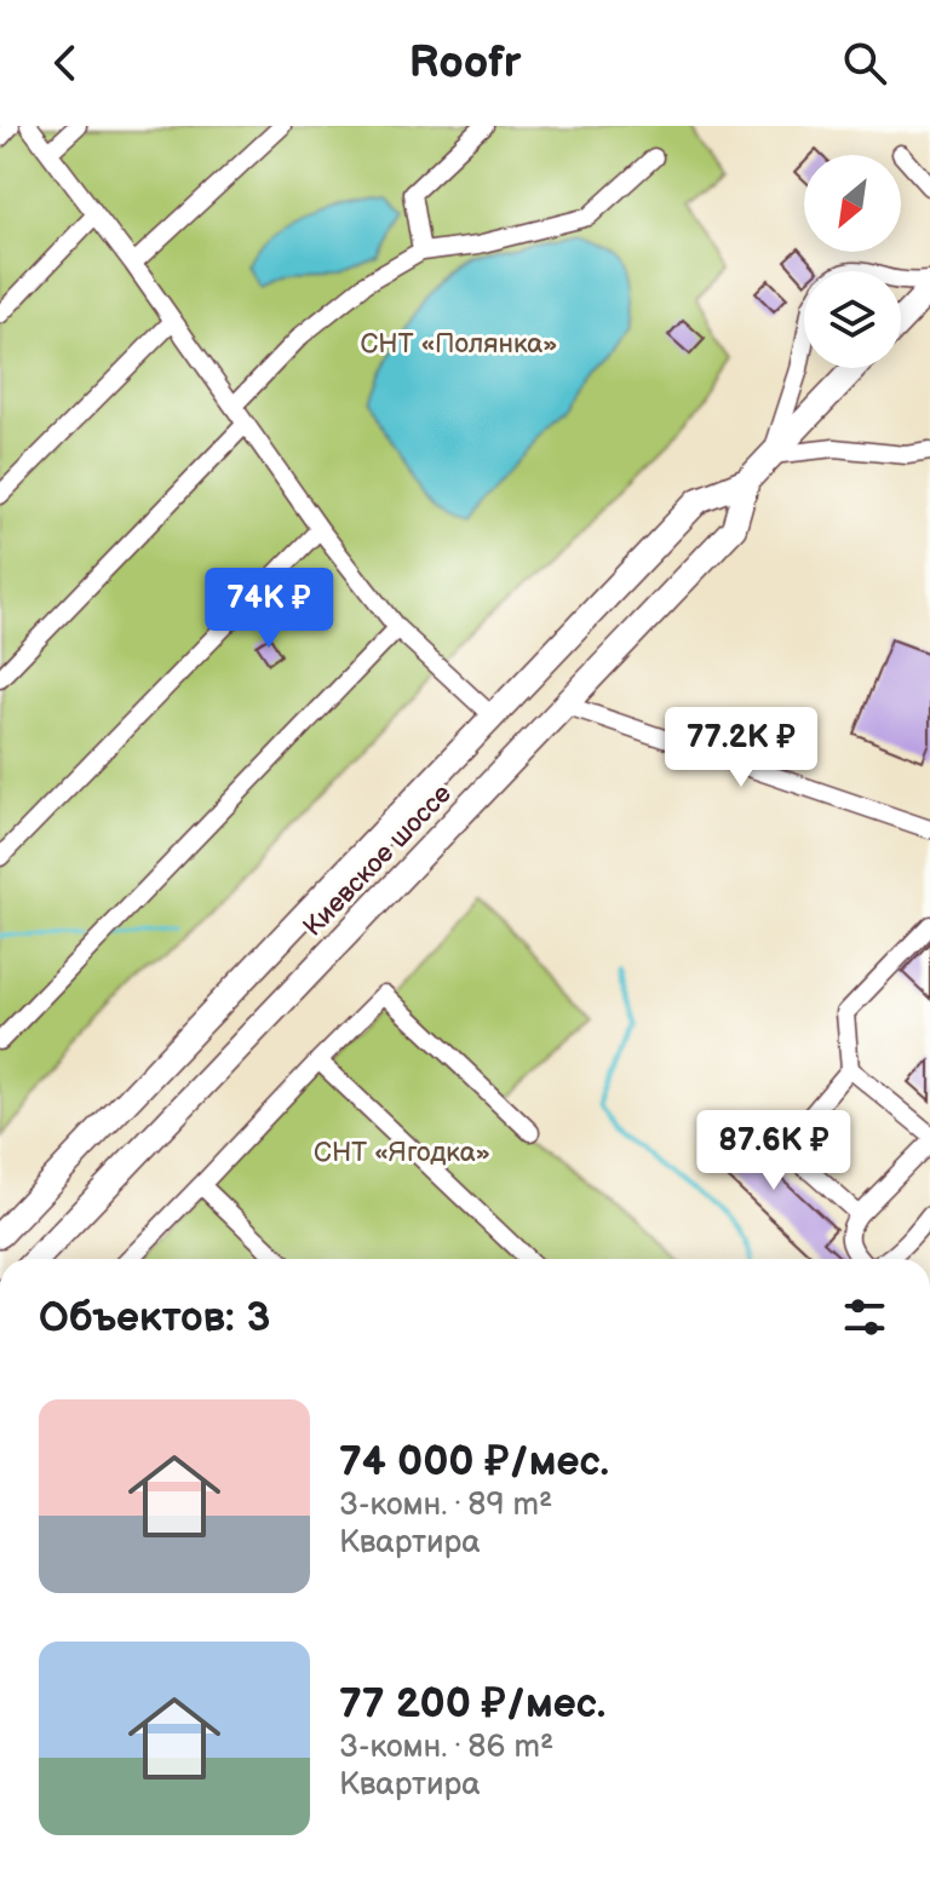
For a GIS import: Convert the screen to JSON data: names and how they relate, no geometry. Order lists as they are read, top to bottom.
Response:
{
  "streets": {
    "highway": ["Киевское шоссе"]
  },
  "parks": ["СНТ «Полянка»", "СНТ «Ягодка»"],
  "north": "bottom left",
  "page": {
    "header": "Roofr",
    "price": ["74K ₽", "77.2K ₽", "87.6K ₽"],
    "heading": "Объектов: 3",
    "list": [
      {
        "name": "74 000 ₽/мес.",
        "note": "3-комн. · 89 m² · Квартира"
      },
      {
        "name": "77 200 ₽/мес.",
        "note": "3-комн. · 86 m² · Квартира"
      }
    ]
  }
}
